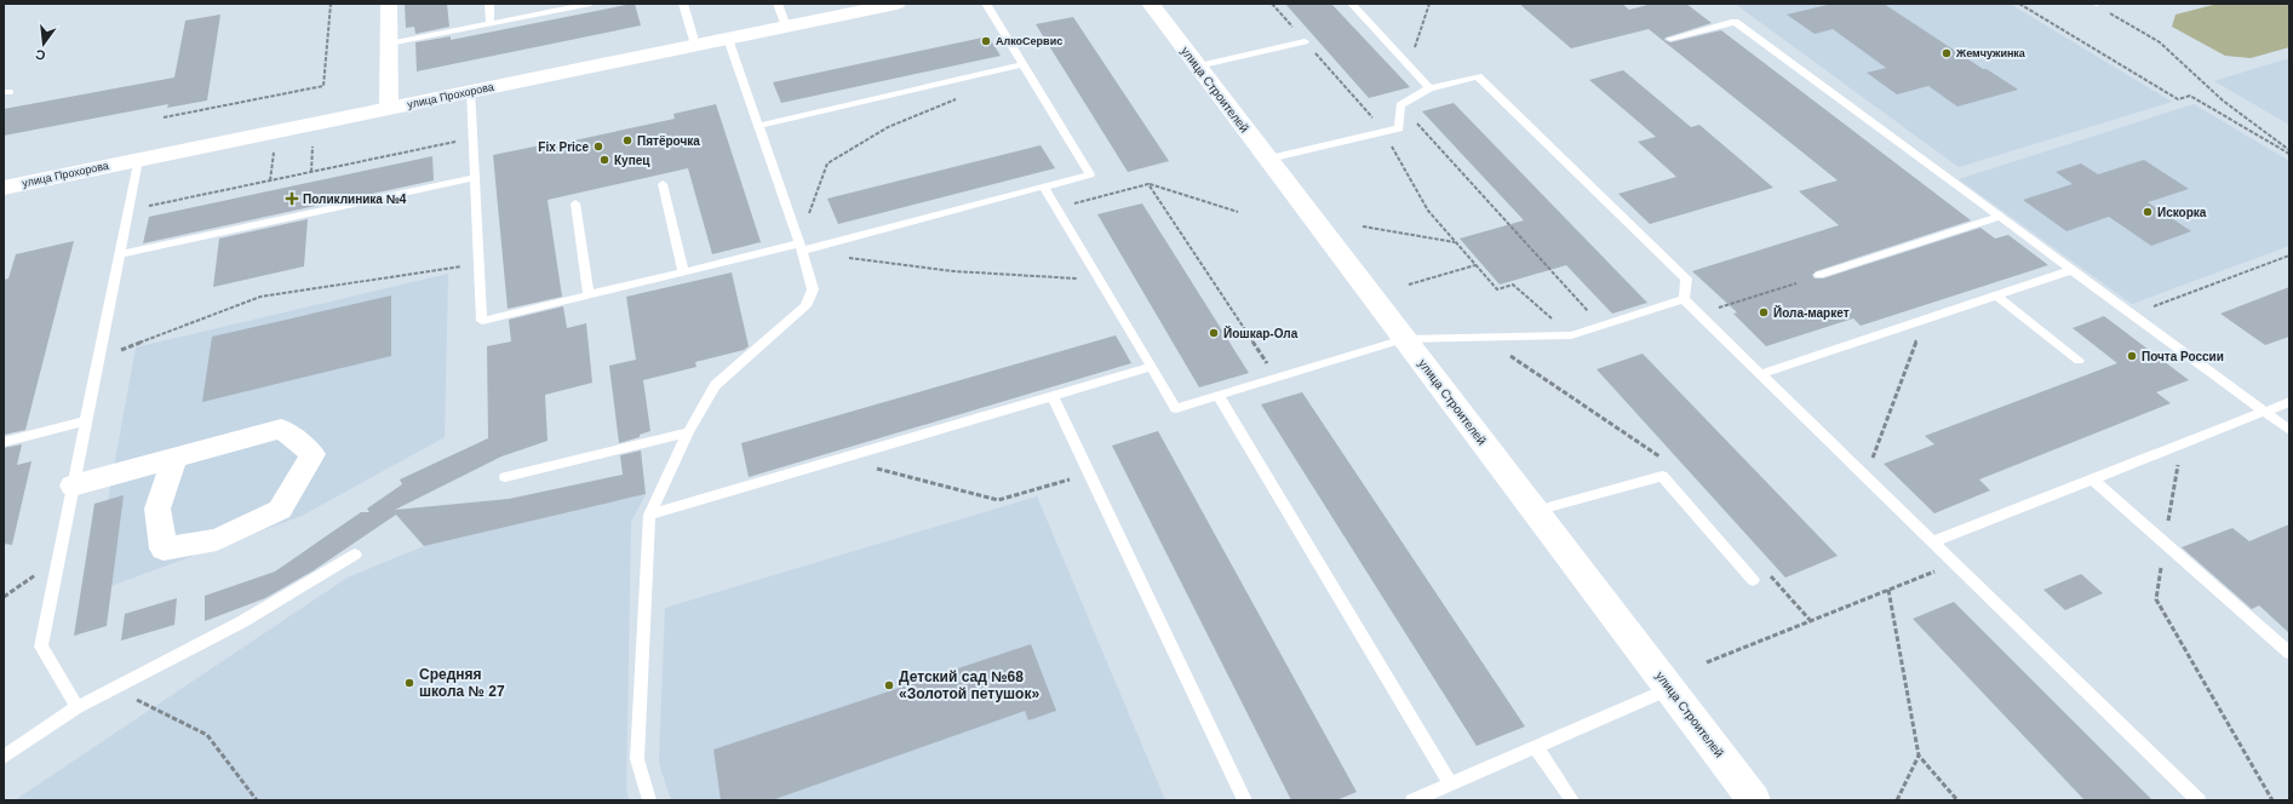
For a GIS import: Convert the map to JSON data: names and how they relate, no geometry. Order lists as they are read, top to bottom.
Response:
{
  "streets": {
    "main road": ["улица Строителей", "улица Прохорова"]
  },
  "places": {
    "other": [
      "АлкоСервис",
      "Жемчужинка",
      "Пятёрочка",
      "Fix Price",
      "Купец",
      "Искорка",
      "Йола-маркет",
      "Йошкар-Ола",
      "Почта России",
      "Средняя школа № 27",
      "Детский сад №68 «Золотой петушок»"
    ],
    "health": ["Поликлиника №4"]
  },
  "north": "bottom"
}
